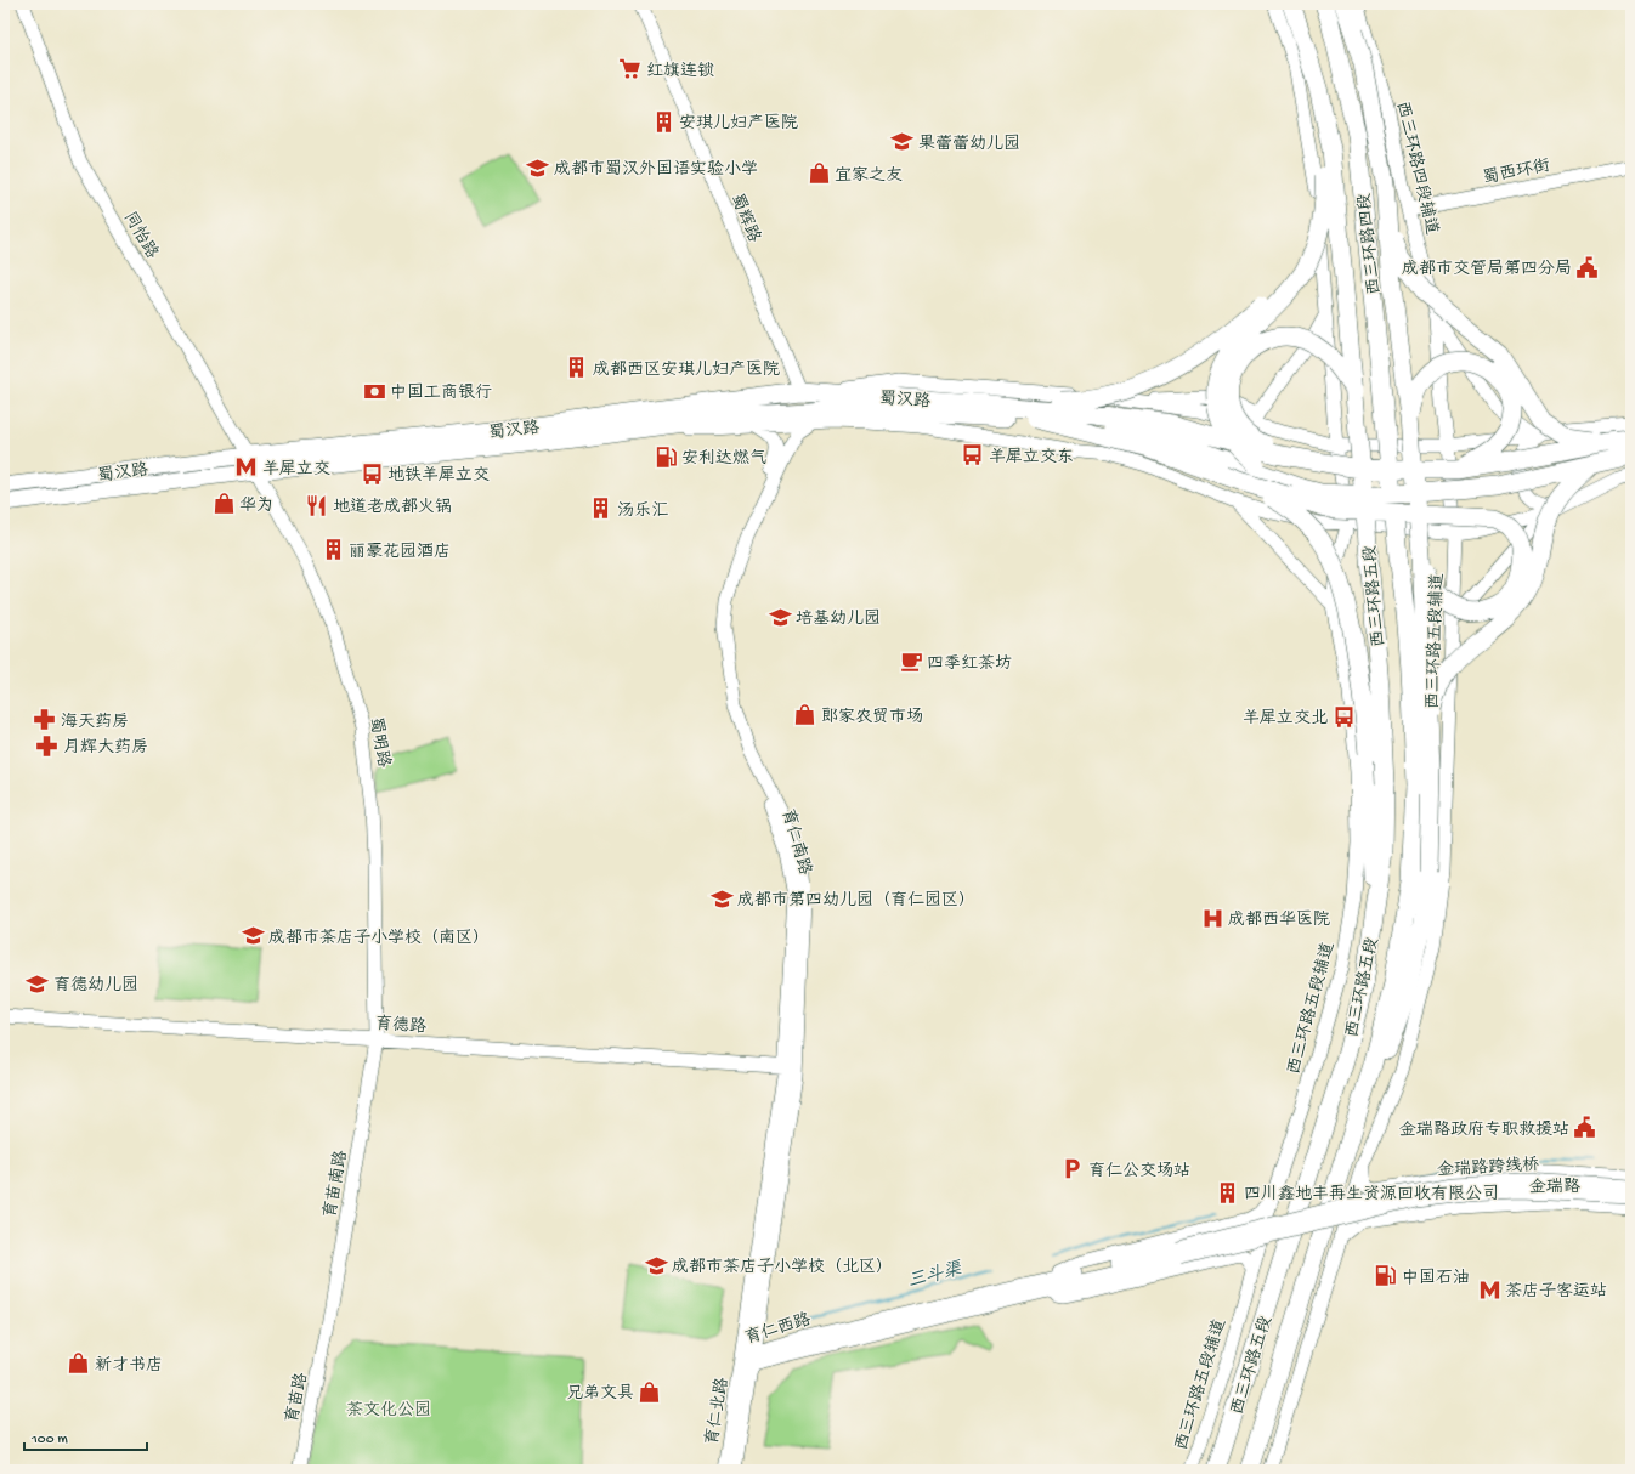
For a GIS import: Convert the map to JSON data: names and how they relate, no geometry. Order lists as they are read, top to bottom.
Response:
{
  "streets": {
    "highway": ["西三环路四段", "蜀汉路", "西三环路五段"],
    "street": [
      "西三环路四段辅道",
      "蜀西环街",
      "蜀辉路",
      "同怡路",
      "西三环路五段辅道",
      "蜀明路",
      "育仁南路",
      "育德路",
      "金瑞路跨线桥",
      "育苗南路",
      "金瑞路",
      "育仁西路",
      "育苗路",
      "育仁北路"
    ]
  },
  "crossings": [
    ["西三环路四段辅道", "蜀西环街"],
    ["西三环路四段辅道", "西三环路五段辅道"],
    ["蜀辉路", "蜀汉路"],
    ["同怡路", "蜀汉路"],
    ["同怡路", "蜀明路"],
    ["西三环路四段", "西三环路五段"],
    ["蜀汉路", "蜀明路"],
    ["西三环路五段辅道", "金瑞路"],
    ["蜀明路", "育德路"],
    ["蜀明路", "育苗南路"],
    ["育仁南路", "育德路"],
    ["育仁南路", "育仁西路"],
    ["育仁南路", "育仁北路"],
    ["育德路", "育苗南路"],
    ["金瑞路跨线桥", "育仁西路"],
    ["育苗南路", "育苗路"],
    ["育仁西路", "育仁北路"]
  ],
  "water": ["三斗渠"],
  "parks": ["茶文化公园"],
  "places": {
    "supermarket": ["红旗连锁"],
    "building": [
      "安琪儿妇产医院",
      "成都西区安琪儿妇产医院",
      "汤乐汇",
      "丽豪花园酒店",
      "四川鑫地丰再生资源回收有限公司"
    ],
    "school or university": [
      "果蕾蕾幼儿园",
      "成都市蜀汉外国语实验小学",
      "培基幼儿园",
      "成都市第四幼儿园（育仁园区）",
      "成都市茶店子小学校（南区）",
      "育德幼儿园",
      "成都市茶店子小学校（北区）"
    ],
    "shop": [
      "宜家之友",
      "华为",
      "郎家农贸市场",
      "新才书店",
      "兄弟文具"
    ],
    "public building": ["成都市交管局第四分局", "金瑞路政府专职救援站"],
    "bank": ["中国工商银行"],
    "bus stop": ["羊犀立交东", "地铁羊犀立交", "羊犀立交北"],
    "fuel station": ["安利达燃气", "中国石油"],
    "metro station": ["羊犀立交", "茶店子客运站"],
    "restaurant": ["地道老成都火锅"],
    "cafe": ["四季红茶坊"],
    "pharmacy": ["海天药房", "月辉大药房"],
    "hospital": ["成都西华医院"],
    "parking": ["育仁公交场站"]
  },
  "scale_bar": "100 m"
}
